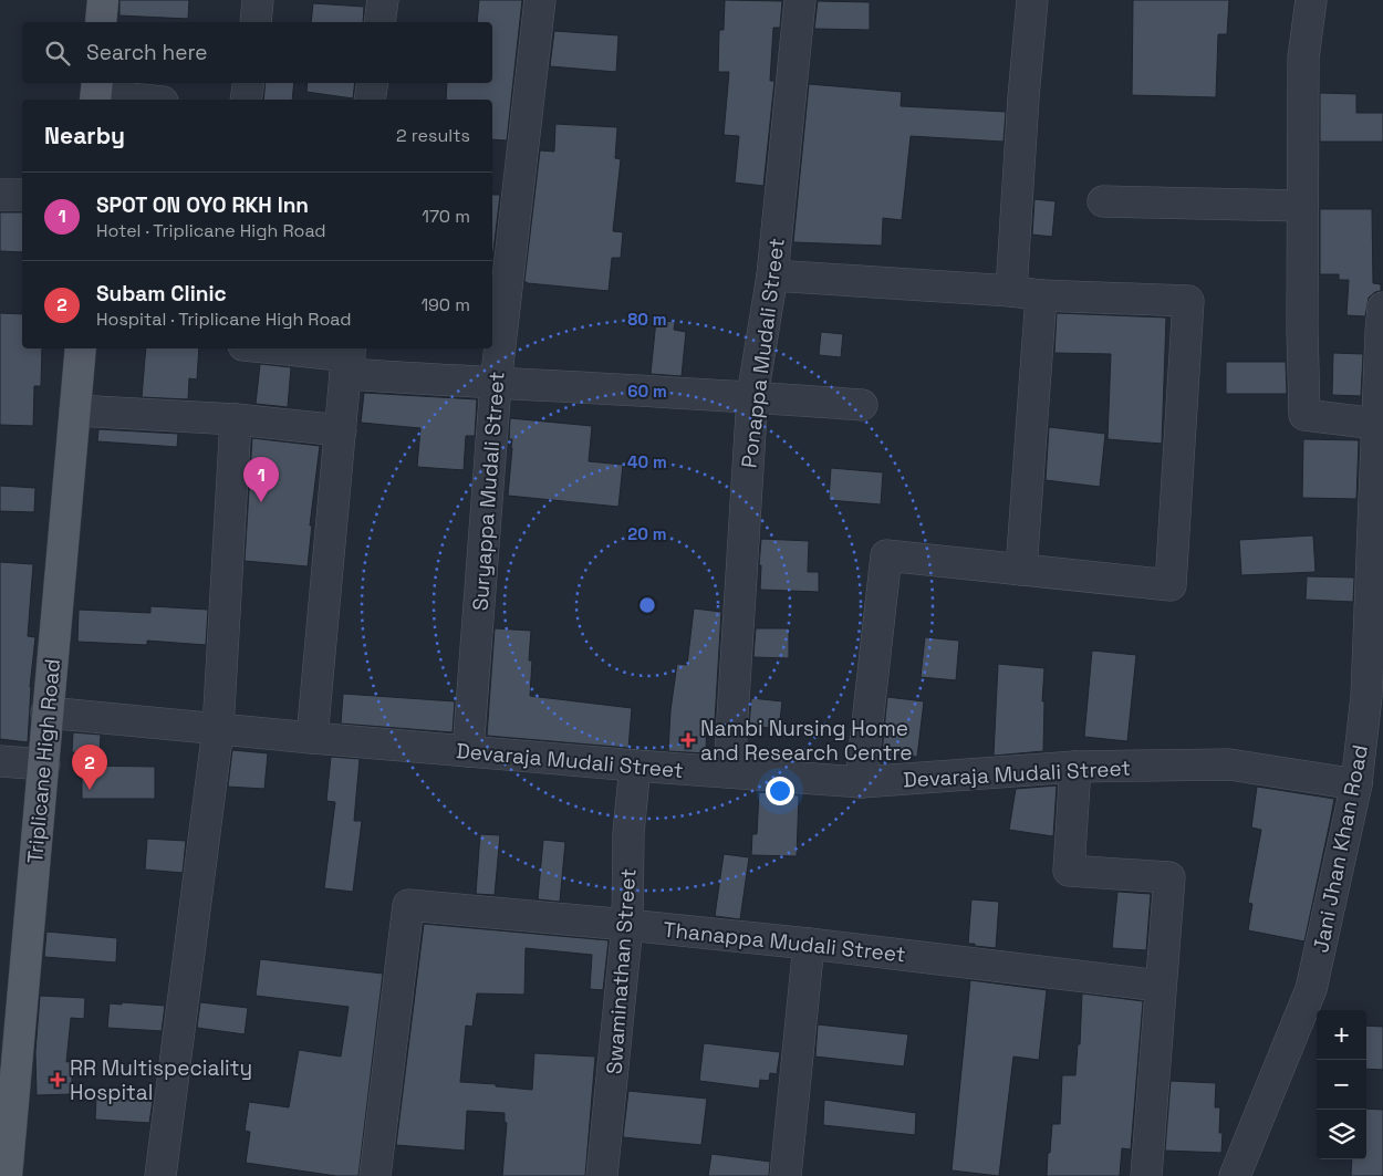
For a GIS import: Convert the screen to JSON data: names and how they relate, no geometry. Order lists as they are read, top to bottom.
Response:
{
  "streets": {
    "main road": ["Triplicane High Road"],
    "street": [
      "Ponappa Mudali Street",
      "Suryappa Mudali Street",
      "Devaraja Mudali Street",
      "Jani Jhan Khan Road",
      "Thanappa Mudali Street",
      "Swaminathan Street"
    ]
  },
  "crossings": [
    ["Ponappa Mudali Street", "Devaraja Mudali Street"],
    ["Suryappa Mudali Street", "Devaraja Mudali Street"],
    ["Devaraja Mudali Street", "Triplicane High Road"],
    ["Devaraja Mudali Street", "Jani Jhan Khan Road"],
    ["Devaraja Mudali Street", "Swaminathan Street"],
    ["Thanappa Mudali Street", "Swaminathan Street"]
  ],
  "places": {
    "health": ["Nambi Nursing Home and Research Centre", "RR Multispeciality Hospital"]
  },
  "page": {
    "search": "Search here",
    "heading": ["Nearby", "2 results"],
    "list": [
      {
        "mark": "1",
        "name": "SPOT ON OYO RKH Inn",
        "note": "Hotel · Triplicane High Road",
        "value": "170 m"
      },
      {
        "mark": "2",
        "name": "Subam Clinic",
        "note": "Hospital · Triplicane High Road",
        "value": "190 m"
      }
    ],
    "pins": ["1", "2"],
    "map_buttons": ["+", "−"]
  },
  "rings": [
    "80 m",
    "60 m",
    "40 m",
    "20 m"
  ]
}
